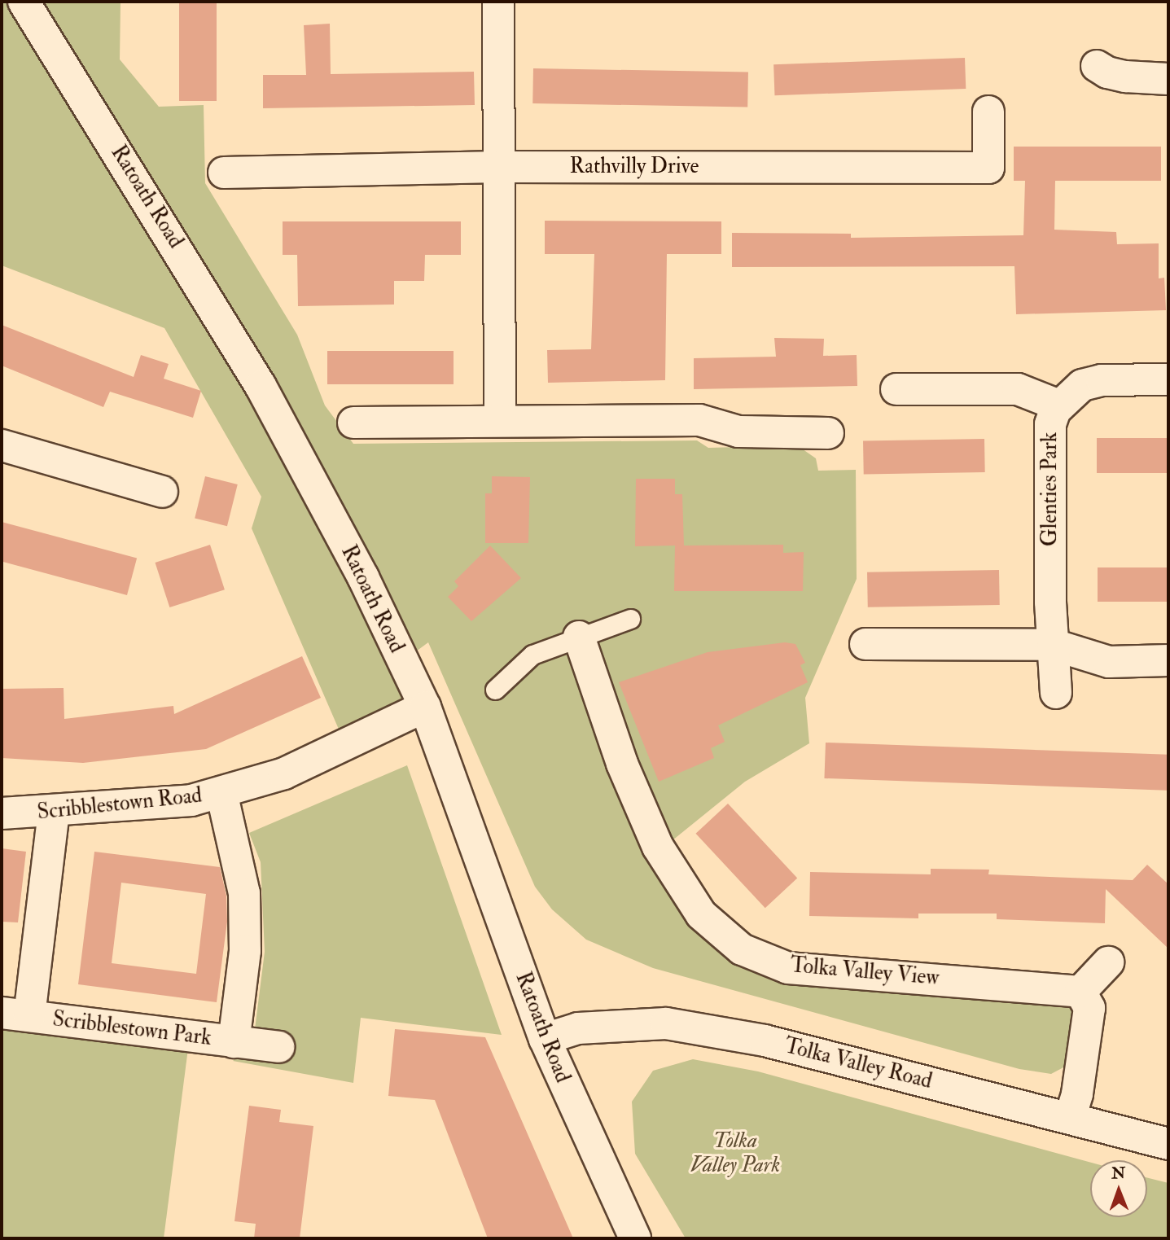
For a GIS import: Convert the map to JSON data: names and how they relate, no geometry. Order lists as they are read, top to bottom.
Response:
{
  "streets": {
    "street": [
      "Rathvilly Drive",
      "Ratoath Road",
      "Glenties Park",
      "Scribblestown Road",
      "Tolka Valley View",
      "Scribblestown Park",
      "Tolka Valley Road"
    ]
  },
  "crossings": [
    ["Ratoath Road", "Scribblestown Road"],
    ["Ratoath Road", "Tolka Valley Road"],
    ["Scribblestown Road", "Scribblestown Park"]
  ],
  "parks": ["Tolka Valley Park"],
  "north": "top"
}
